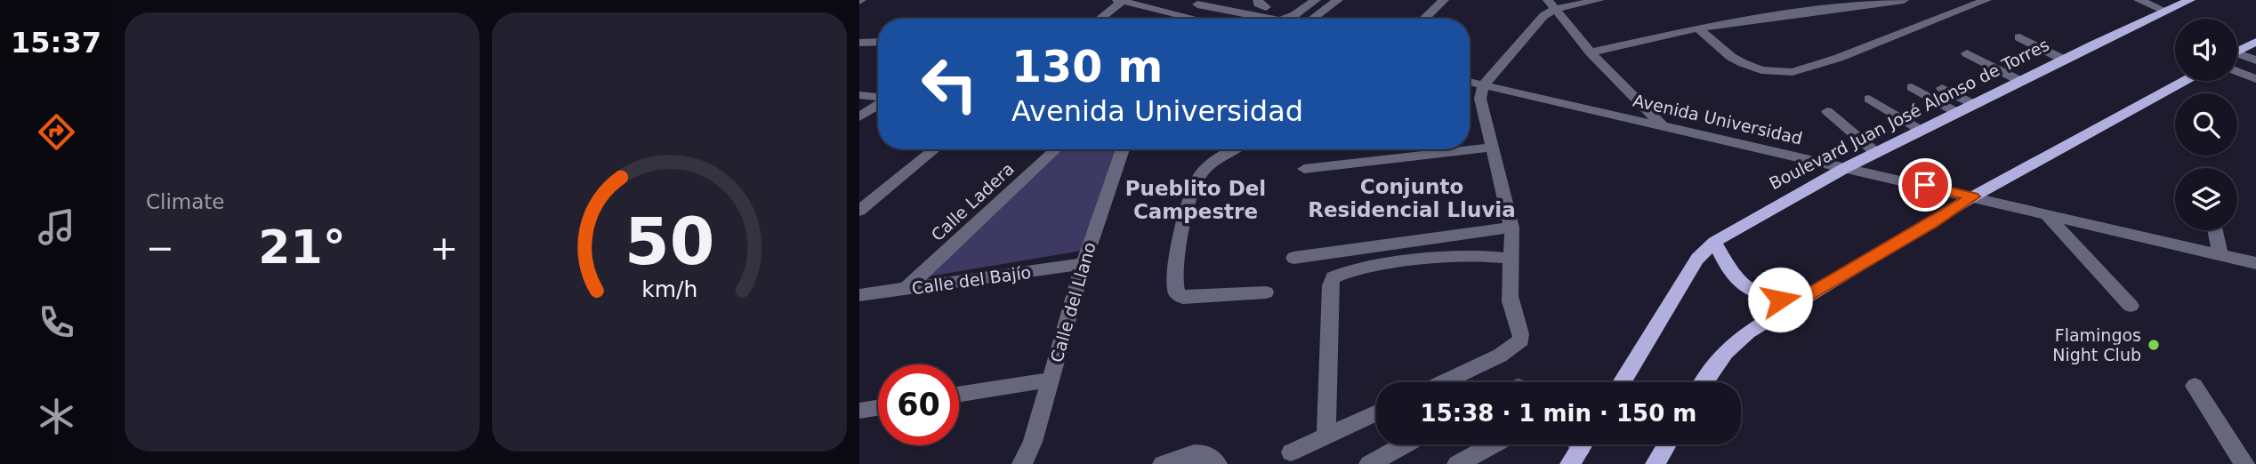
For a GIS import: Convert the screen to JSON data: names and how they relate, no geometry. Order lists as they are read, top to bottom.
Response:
{
  "streets": {
    "main road": ["Boulevard Juan José Alonso de Torres"],
    "street": [
      "Avenida Universidad",
      "Calle Ladera",
      "Calle del Bajío",
      "Calle del Llano"
    ]
  },
  "crossings": [
    ["Boulevard Juan José Alonso de Torres", "Avenida Universidad"],
    ["Calle Ladera", "Calle del Bajío"],
    ["Calle del Bajío", "Calle del Llano"]
  ],
  "districts": ["Conjunto Residencial Lluvia", "Pueblito Del Campestre"],
  "places": ["Flamingos Night Club"],
  "page": {
    "tabs": "15:37",
    "tile": "Climate",
    "turn": ["130 m", "Avenida Universidad"],
    "heat": ["−", "21°", "+"],
    "limit": "60",
    "trip": "15:38 · 1 min · 150 m",
    "gauge": ["50", "km/h"]
  }
}
